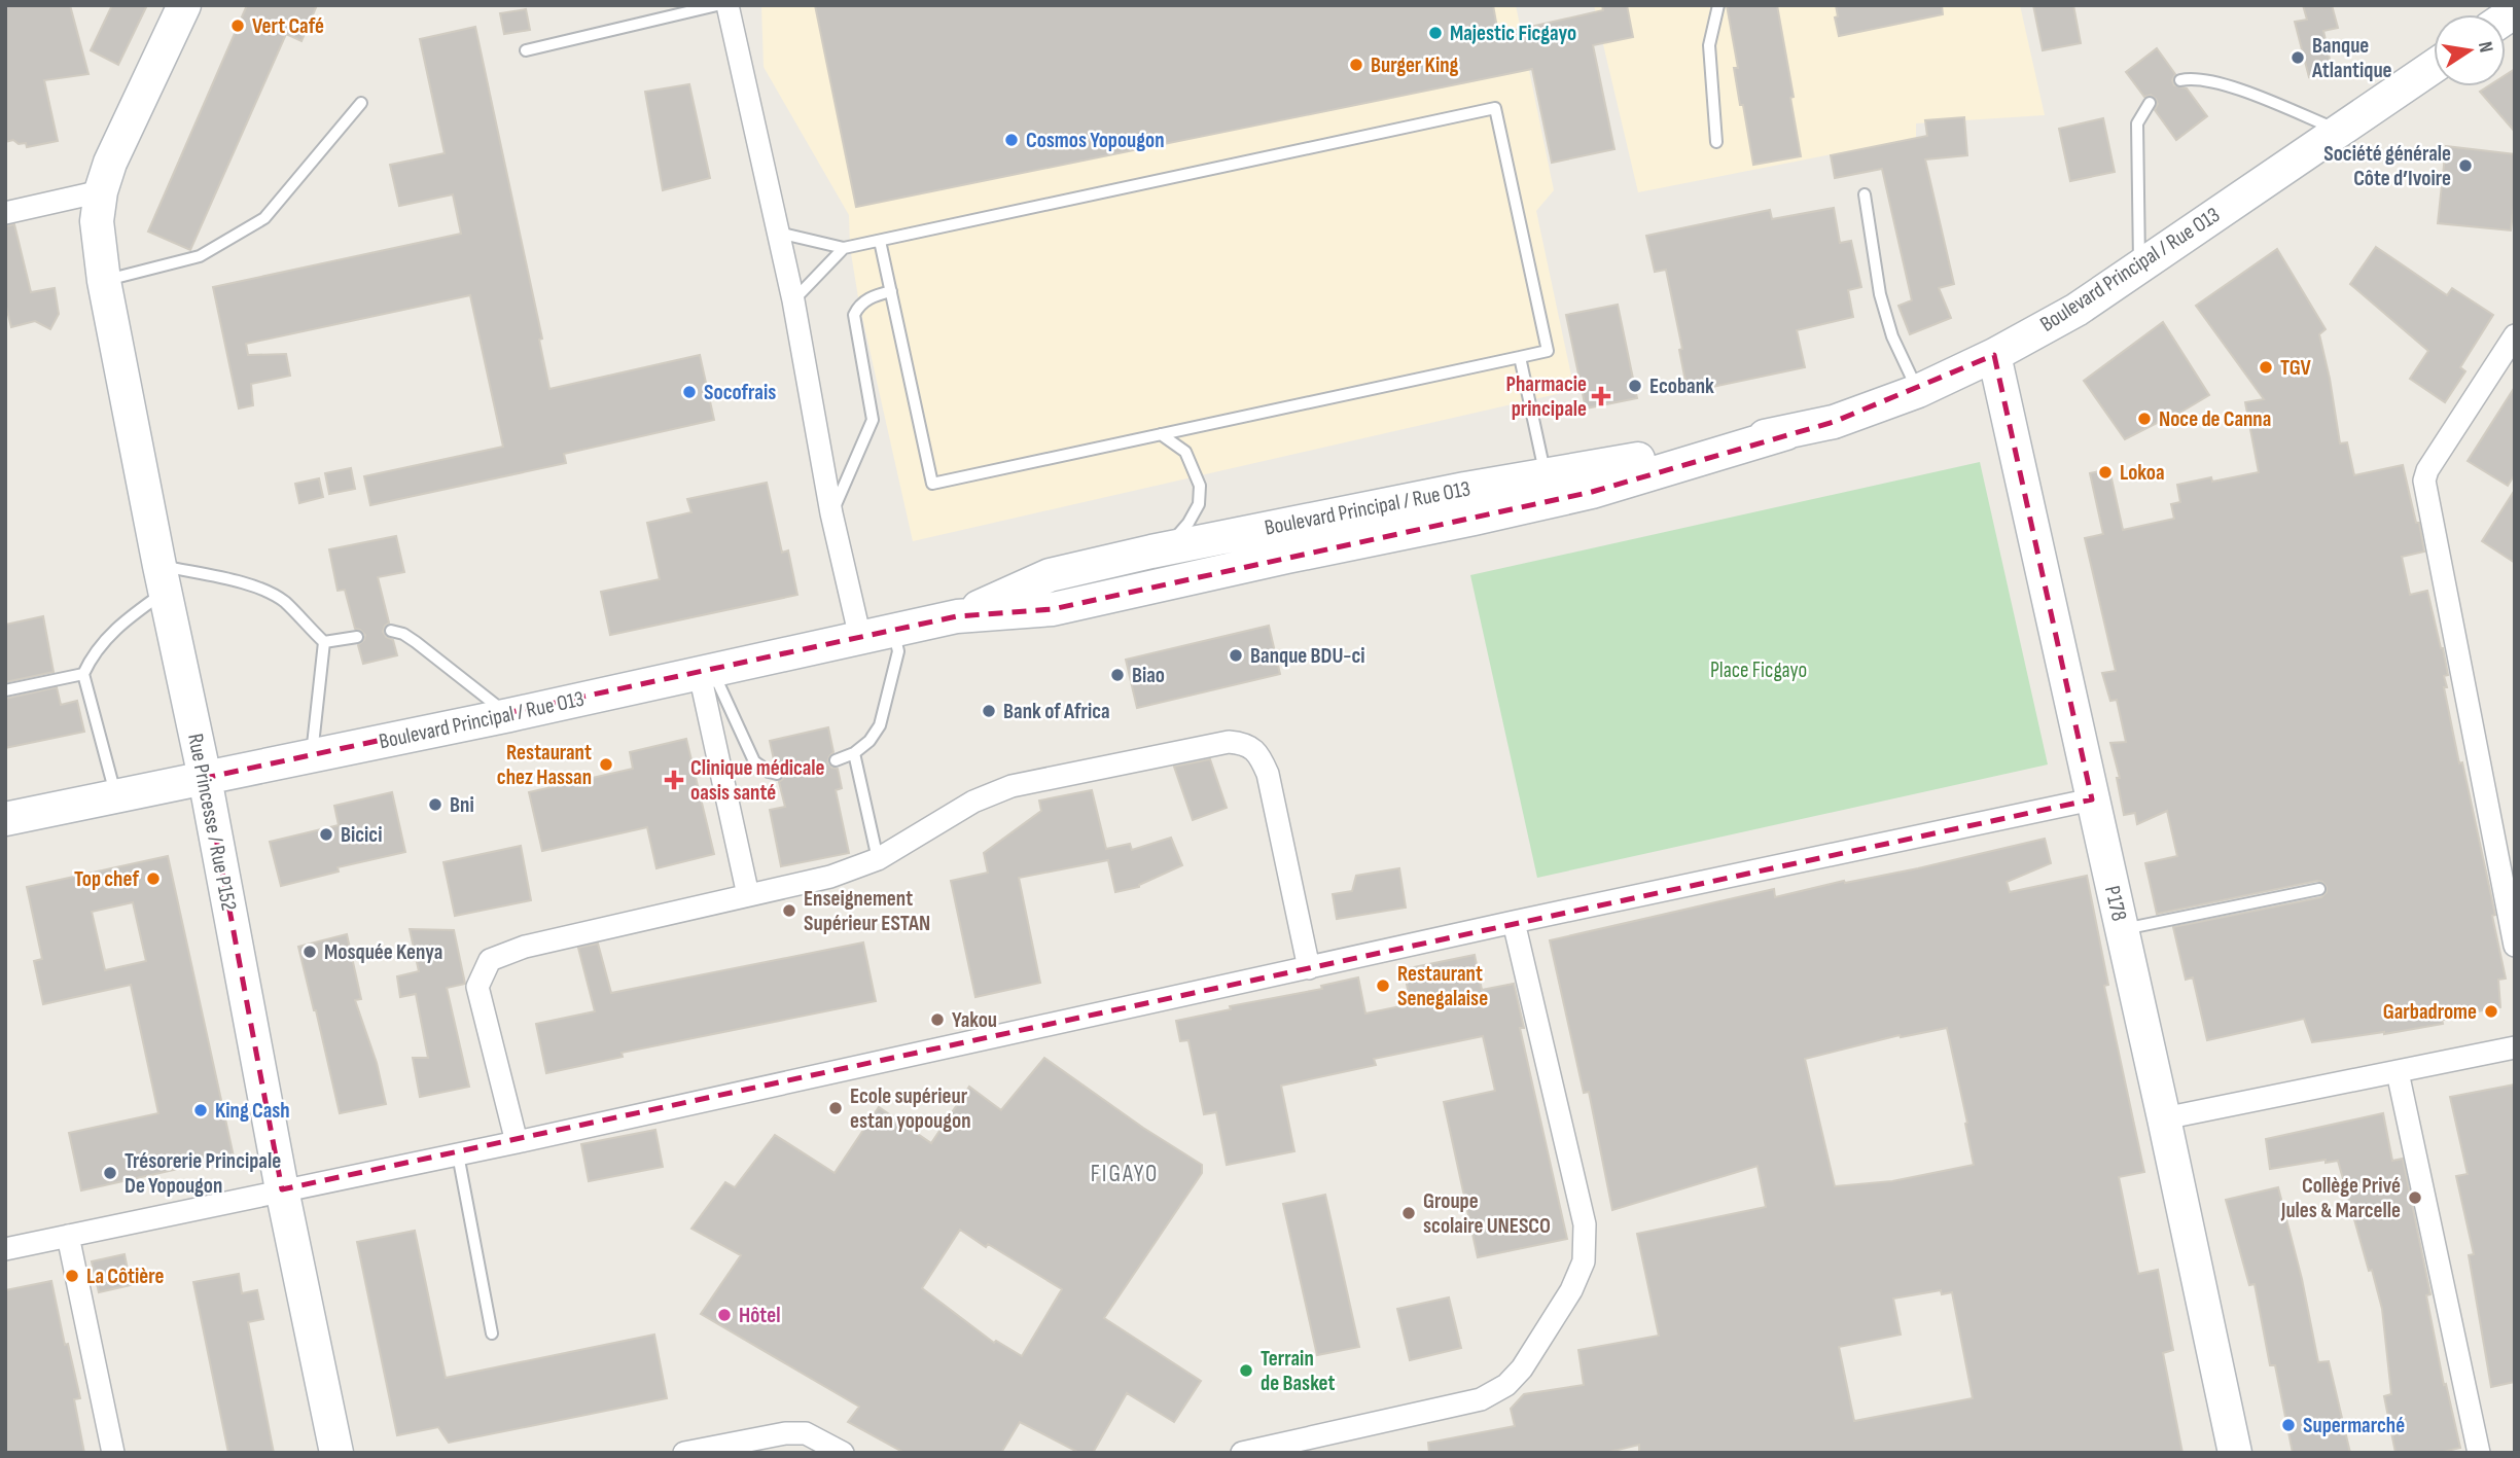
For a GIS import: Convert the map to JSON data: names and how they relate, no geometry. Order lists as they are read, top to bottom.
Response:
{
  "streets": {
    "main road": ["Boulevard Principal / Rue O13", "Rue Princesse / Rue P152", "P178"]
  },
  "crossings": [
    ["Boulevard Principal / Rue O13", "Rue Princesse / Rue P152"],
    ["Boulevard Principal / Rue O13", "P178"]
  ],
  "districts": ["FIGAYO"],
  "parks": ["Place Ficgayo"],
  "places": {
    "other": [
      "Vert Café",
      "Majestic Ficgayo",
      "Banque Atlantique",
      "Burger King",
      "Cosmos Yopougon",
      "Société générale Côte d’Ivoire",
      "TGV",
      "Ecobank",
      "Socofrais",
      "Noce de Canna",
      "Lokoa",
      "Banque BDU-ci",
      "Biao",
      "Bank of Africa",
      "Restaurant chez Hassan",
      "Bni",
      "Bicici",
      "Top chef",
      "Enseignement Supérieur ESTAN",
      "Mosquée Kenya",
      "Restaurant Senegalaise",
      "Garbadrome",
      "Yakou",
      "Ecole supérieur estan yopougon",
      "King Cash",
      "Trésorerie Principale De Yopougon",
      "Collège Privé Jules & Marcelle",
      "Groupe scolaire UNESCO",
      "La Côtière",
      "Hôtel",
      "Terrain de Basket",
      "Supermarché"
    ],
    "health": ["Pharmacie principale", "Clinique médicale oasis santé"]
  },
  "north": "right"
}
